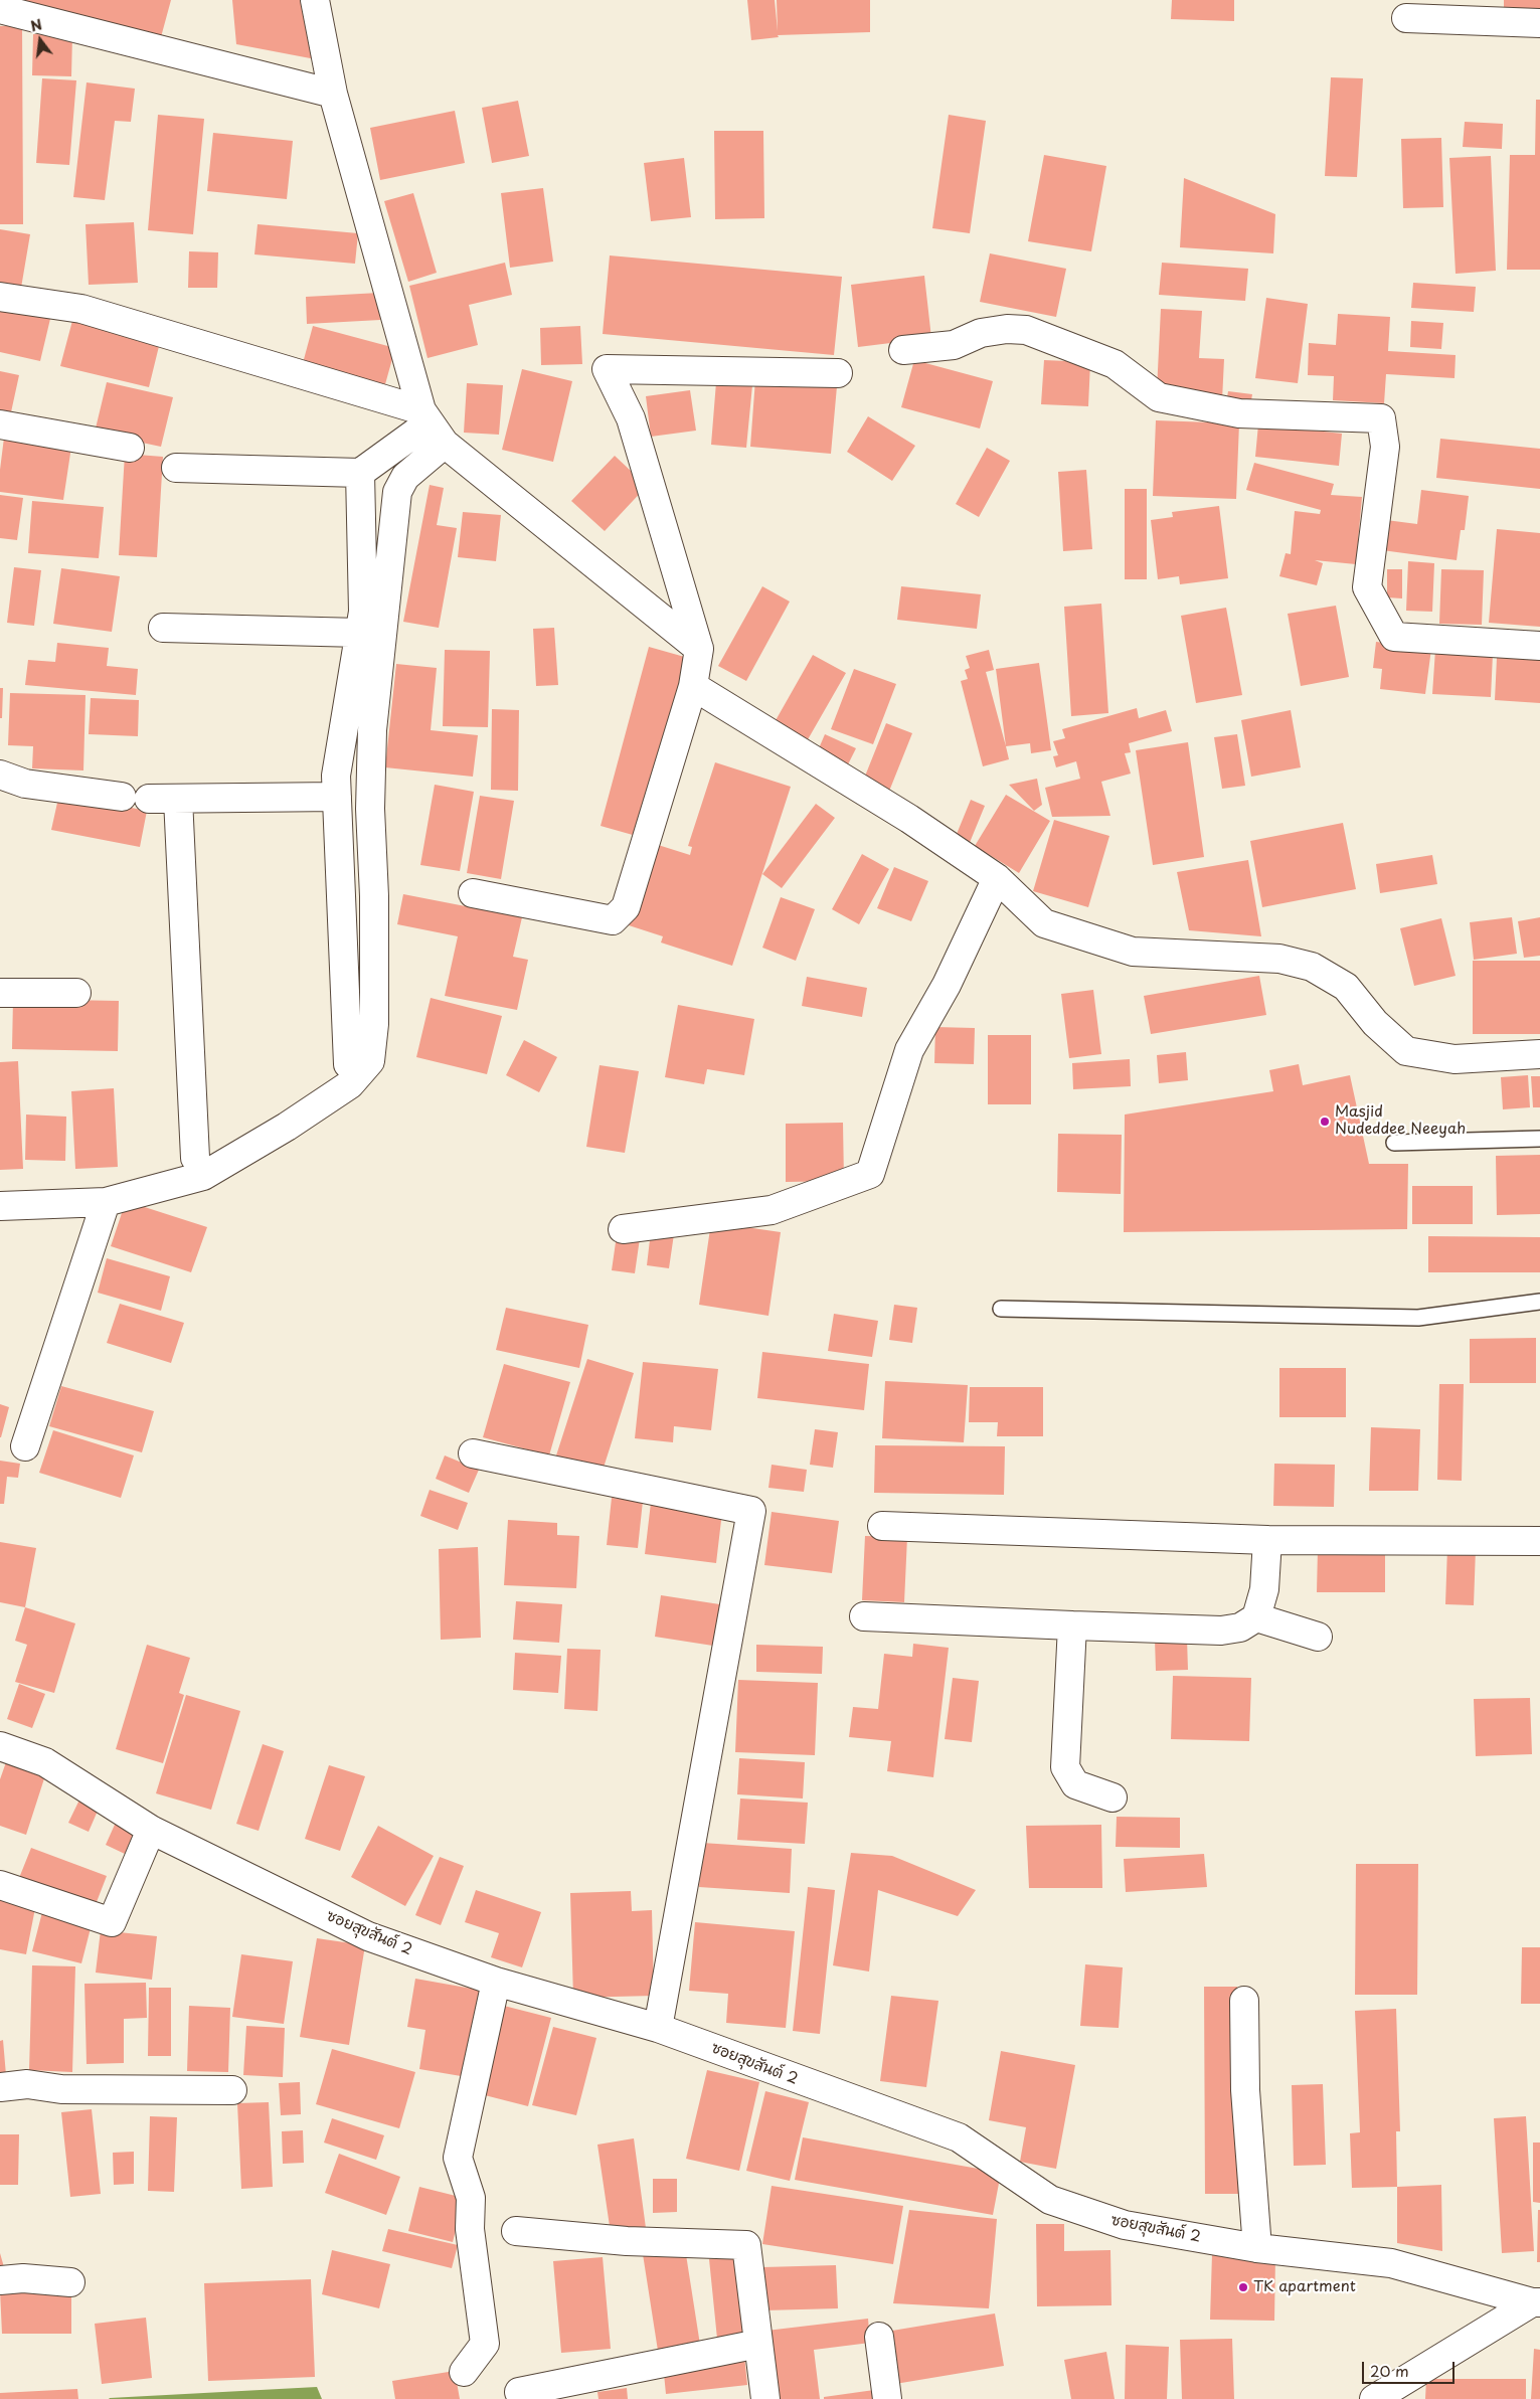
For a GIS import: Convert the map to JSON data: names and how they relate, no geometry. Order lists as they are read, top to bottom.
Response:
{
  "streets": {
    "street": ["ซอยสุขสันต์ 2"]
  },
  "places": ["Masjid Nudeddee Neeyah", "TK apartment"],
  "scale_bar": "20 m",
  "north": "top"
}
